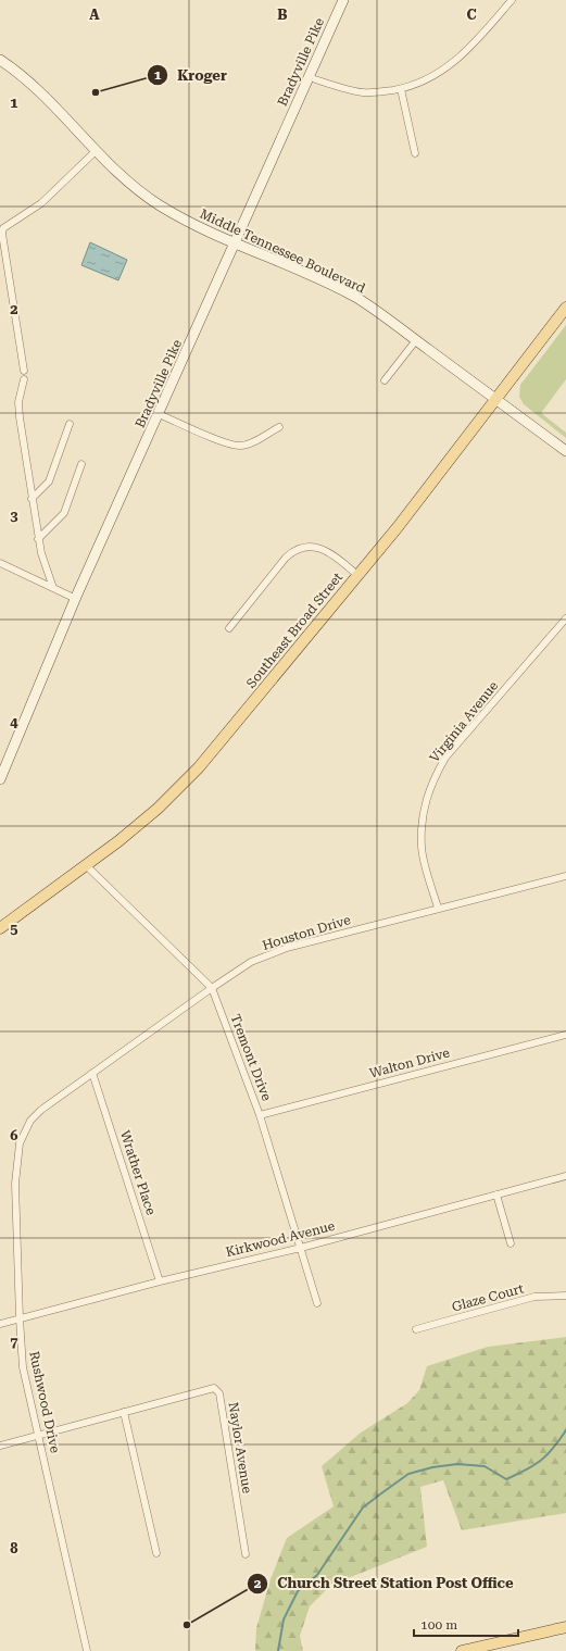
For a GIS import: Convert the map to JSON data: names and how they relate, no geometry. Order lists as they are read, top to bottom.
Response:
{
  "streets": {
    "main road": ["Bradyville Pike", "Middle Tennessee Boulevard", "Southeast Broad Street"],
    "street": [
      "Virginia Avenue",
      "Houston Drive",
      "Tremont Drive",
      "Walton Drive",
      "Wrather Place",
      "Kirkwood Avenue",
      "Glaze Court",
      "Rushwood Drive",
      "Naylor Avenue"
    ]
  },
  "crossings": [
    ["Bradyville Pike", "Middle Tennessee Boulevard"],
    ["Middle Tennessee Boulevard", "Southeast Broad Street"],
    ["Southeast Broad Street", "Tremont Drive"],
    ["Virginia Avenue", "Houston Drive"],
    ["Houston Drive", "Tremont Drive"],
    ["Houston Drive", "Wrather Place"],
    ["Houston Drive", "Rushwood Drive"],
    ["Tremont Drive", "Walton Drive"],
    ["Tremont Drive", "Kirkwood Avenue"],
    ["Wrather Place", "Kirkwood Avenue"],
    ["Kirkwood Avenue", "Rushwood Drive"],
    ["Rushwood Drive", "Naylor Avenue"]
  ],
  "places": ["Kroger", "Church Street Station Post Office"],
  "scale_bar": "100 m",
  "grid": {
    "columns": ["A", "B", "C"],
    "rows": [
      "1",
      "2",
      "3",
      "4",
      "5",
      "6",
      "7",
      "8"
    ]
  }
}
